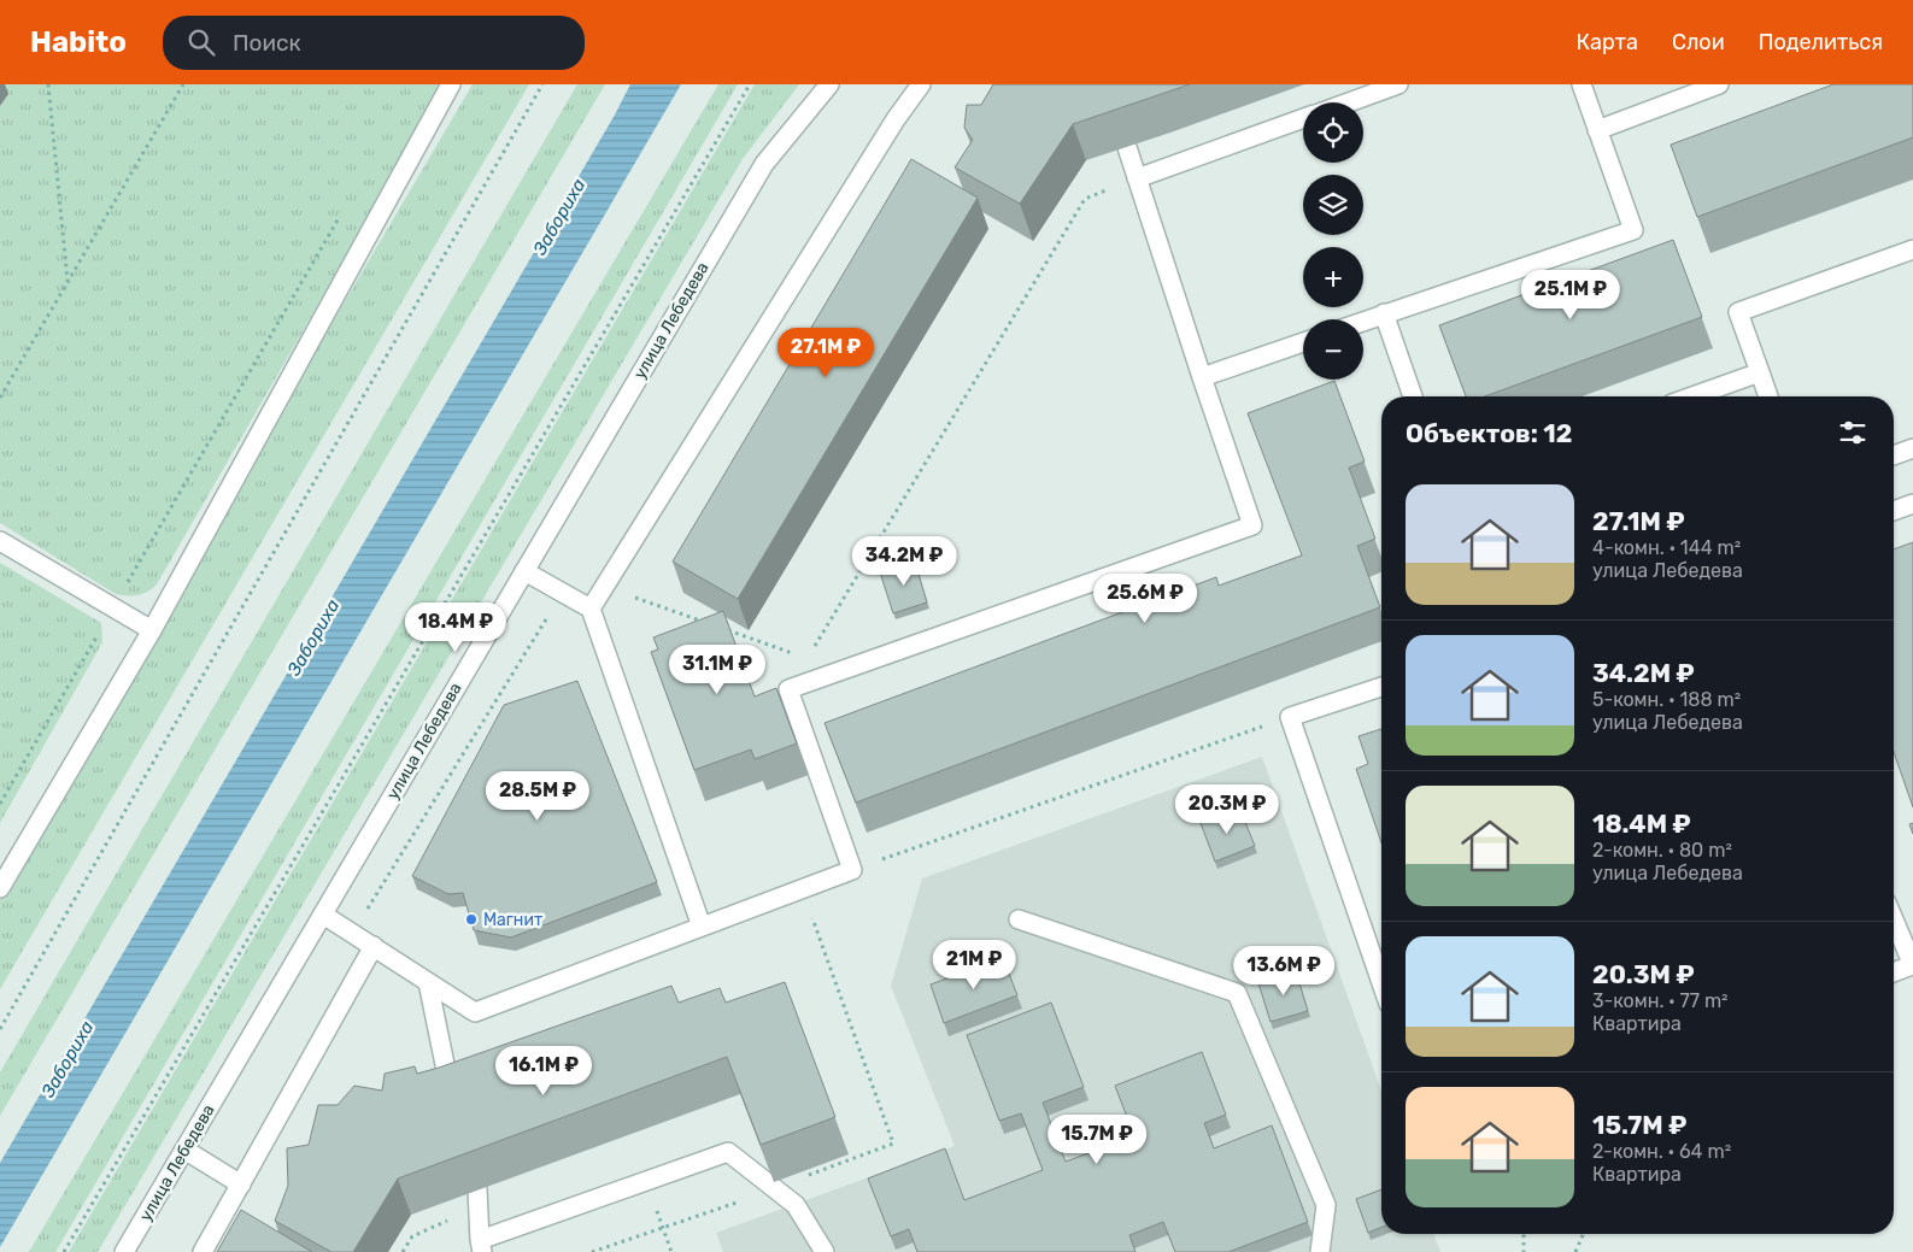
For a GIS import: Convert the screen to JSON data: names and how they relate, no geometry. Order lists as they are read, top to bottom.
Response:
{
  "streets": {
    "street": ["улица Лебедева"]
  },
  "water": ["Забориха"],
  "places": ["Магнит"],
  "page": {
    "header": "Habito",
    "search": "Поиск",
    "nav": ["Карта", "Слои", "Поделиться"],
    "map_buttons": ["+", "−"],
    "price": [
      "25.1M ₽",
      "27.1M ₽",
      "34.2M ₽",
      "25.6M ₽",
      "18.4M ₽",
      "31.1M ₽",
      "28.5M ₽",
      "20.3M ₽",
      "21M ₽",
      "13.6M ₽",
      "16.1M ₽",
      "15.7M ₽"
    ],
    "heading": "Объектов: 12",
    "list": [
      {
        "name": "27.1M ₽",
        "note": "4-комн. · 144 m² · улица Лебедева"
      },
      {
        "name": "34.2M ₽",
        "note": "5-комн. · 188 m² · улица Лебедева"
      },
      {
        "name": "18.4M ₽",
        "note": "2-комн. · 80 m² · улица Лебедева"
      },
      {
        "name": "20.3M ₽",
        "note": "3-комн. · 77 m² · Квартира"
      },
      {
        "name": "15.7M ₽",
        "note": "2-комн. · 64 m² · Квартира"
      }
    ]
  }
}
